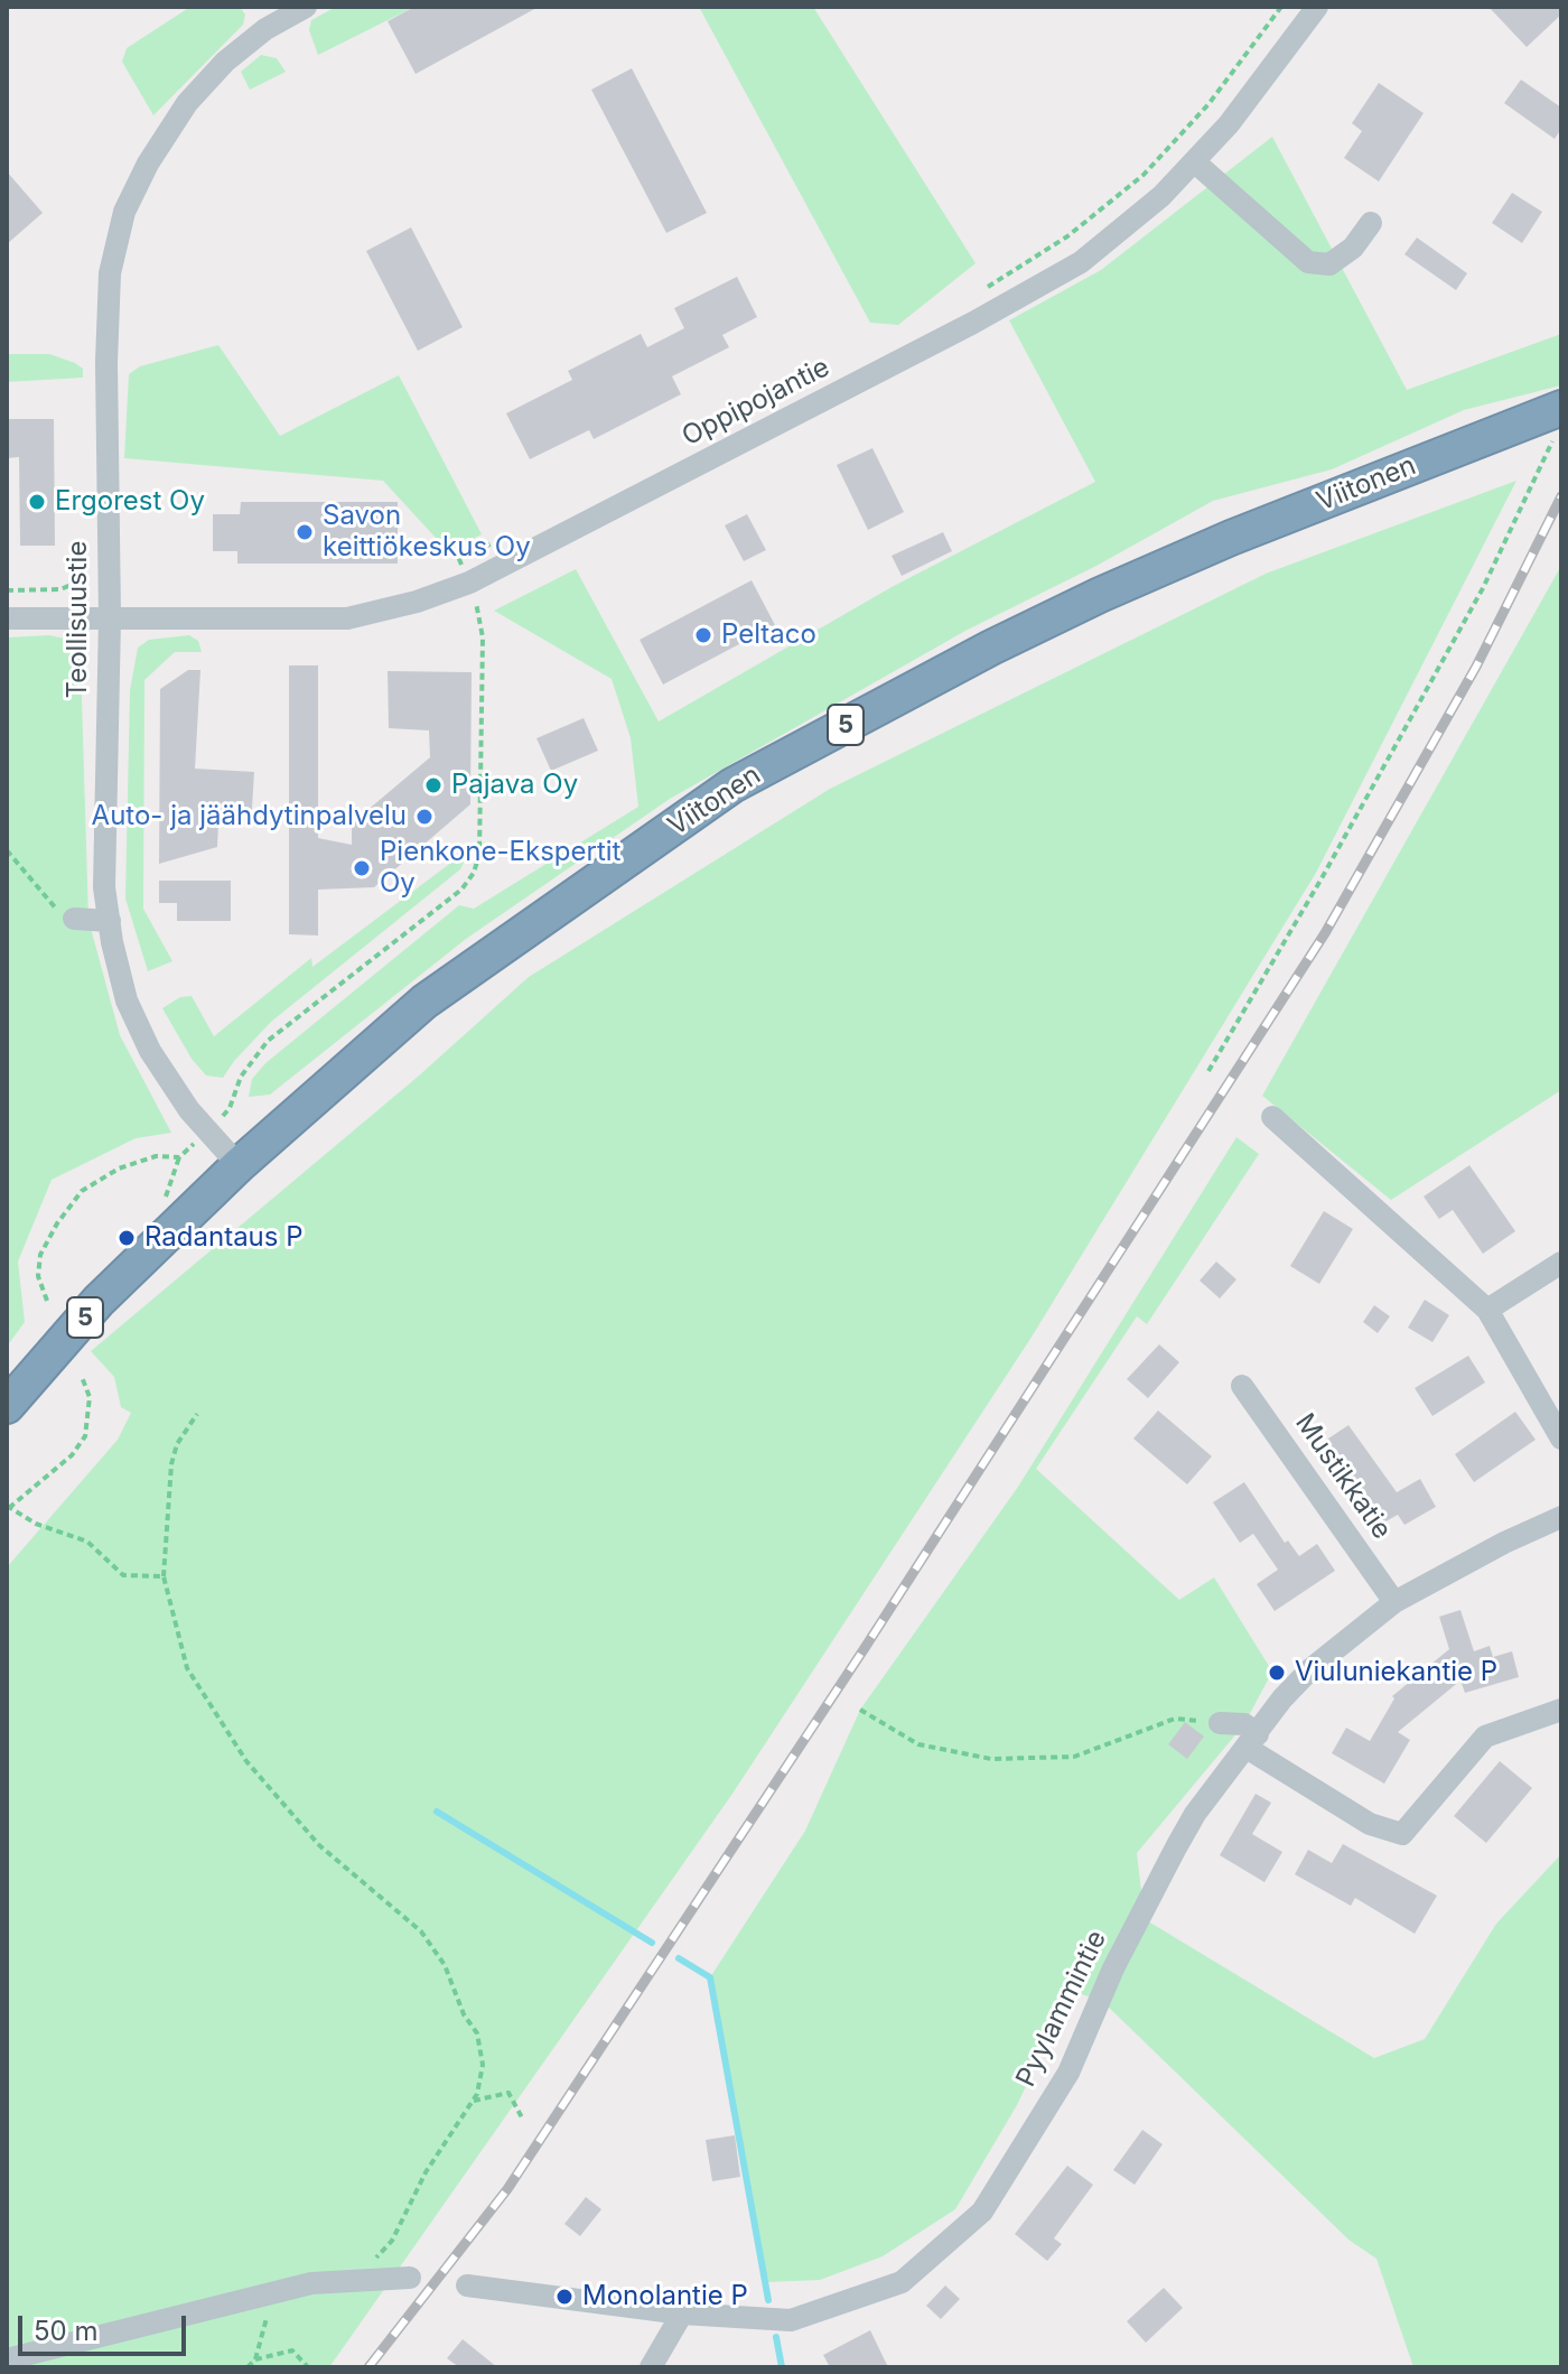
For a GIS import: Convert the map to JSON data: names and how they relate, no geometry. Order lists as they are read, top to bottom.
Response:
{
  "streets": {
    "highway": ["Viitonen", "5"],
    "street": [
      "Oppipojantie",
      "Teollisuustie",
      "Mustikkatie",
      "Pyylammintie"
    ]
  },
  "crossings": [
    ["Oppipojantie", "Teollisuustie"],
    ["Viitonen", "Teollisuustie"],
    ["Mustikkatie", "Pyylammintie"]
  ],
  "places": [
    "Ergorest Oy",
    "Savon keittiökeskus Oy",
    "Peltaco",
    "Pajava Oy",
    "Auto- ja jäähdytinpalvelu",
    "Pienkone-Ekspertit Oy",
    "Radantaus P",
    "Viuluniekantie P",
    "Monolantie P"
  ],
  "scale_bar": "50 m"
}
